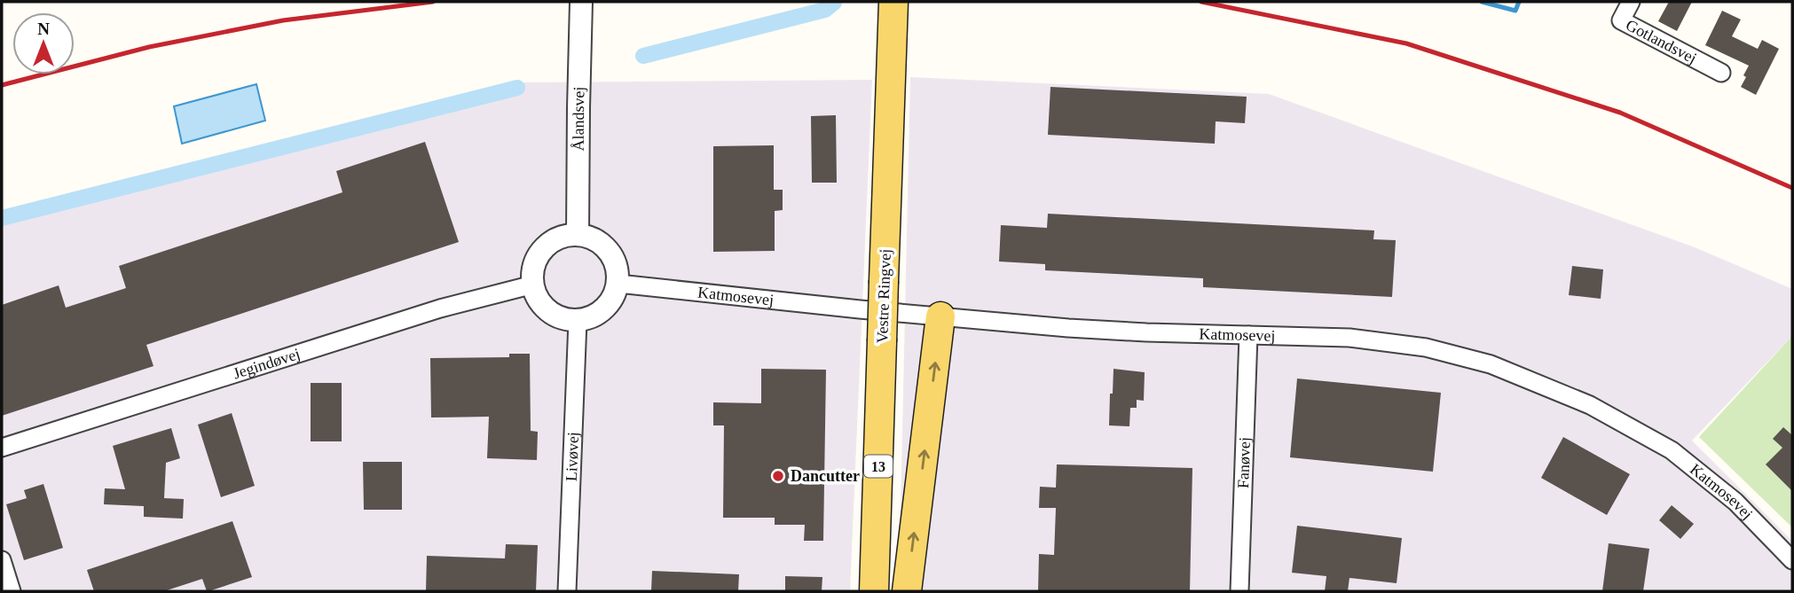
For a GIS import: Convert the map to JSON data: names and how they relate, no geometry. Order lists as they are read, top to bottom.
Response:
{
  "streets": {
    "main road": ["Vestre Ringvej", "13"],
    "street": [
      "Gotlandsvej",
      "Ålandsvej",
      "Katmosevej",
      "Jegindøvej",
      "Livøvej",
      "Fanøvej"
    ]
  },
  "crossings": [
    ["Ålandsvej", "Katmosevej"],
    ["Ålandsvej", "Jegindøvej"],
    ["Ålandsvej", "Livøvej"],
    ["Katmosevej", "Jegindøvej"],
    ["Katmosevej", "Livøvej"],
    ["Katmosevej", "Fanøvej"],
    ["Jegindøvej", "Livøvej"]
  ],
  "places": ["Dancutter"],
  "north": "top"
}
